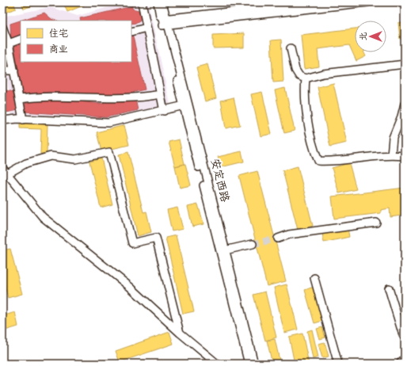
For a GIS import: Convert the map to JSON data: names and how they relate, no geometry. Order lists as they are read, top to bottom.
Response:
{
  "streets": {
    "street": ["安定西路"]
  },
  "legend": ["住宅", "商业"],
  "north": "left"
}
